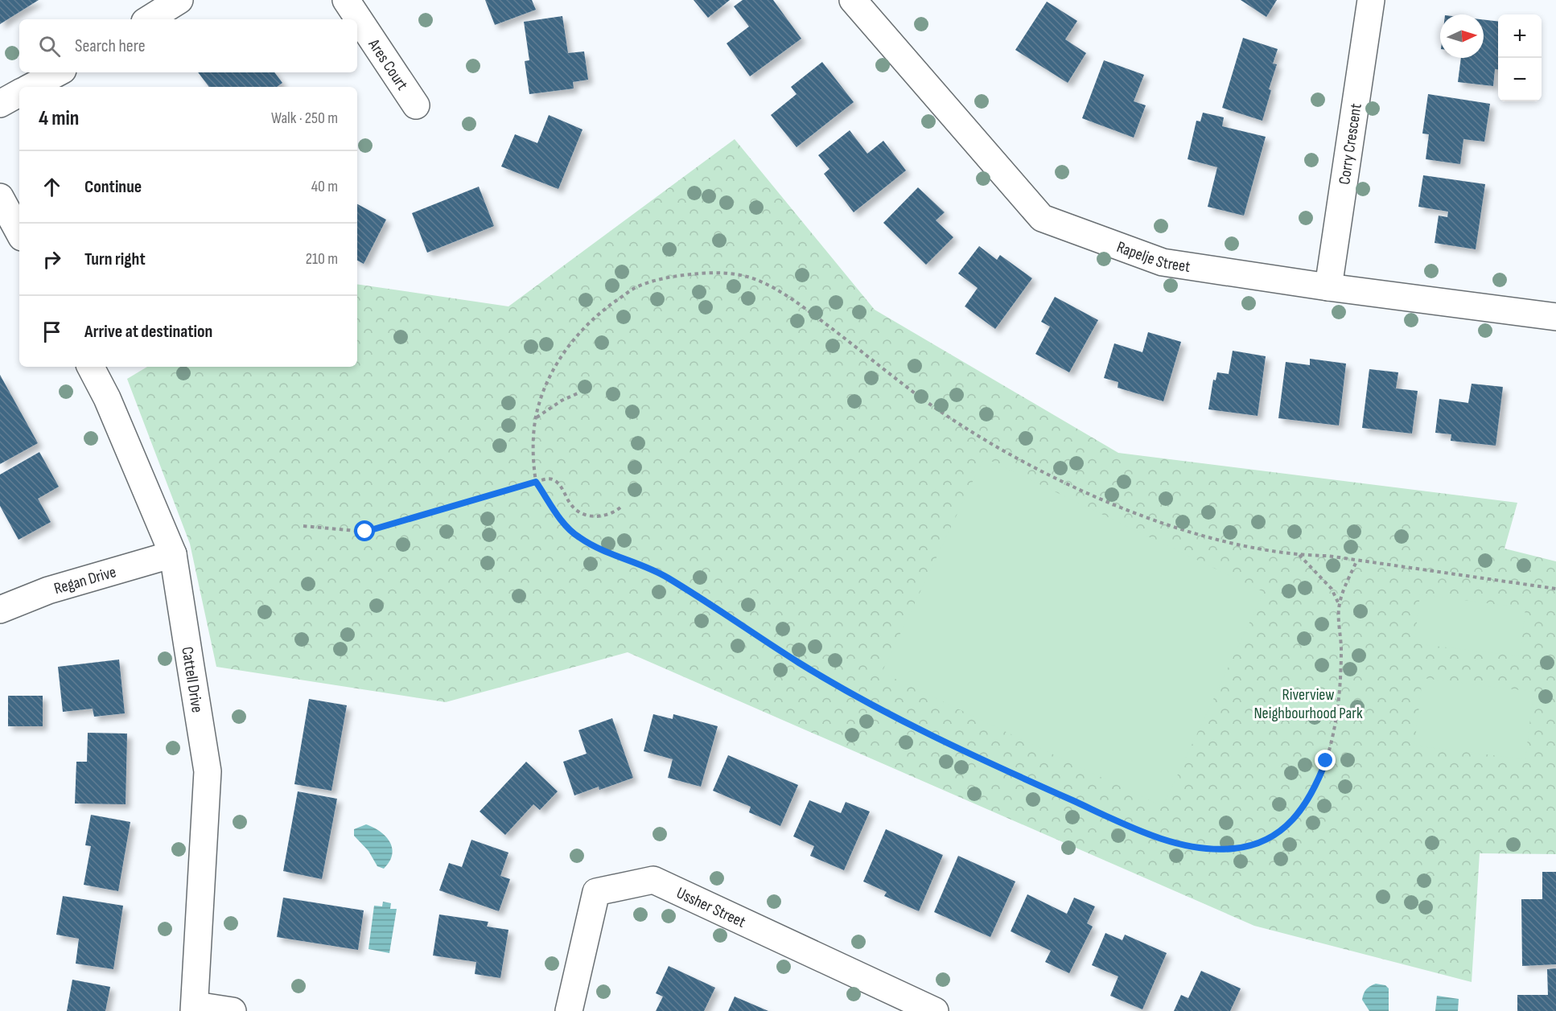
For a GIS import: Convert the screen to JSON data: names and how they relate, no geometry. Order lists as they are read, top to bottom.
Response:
{
  "streets": {
    "street": [
      "Ares Court",
      "Corry Crescent",
      "Rapelje Street",
      "Regan Drive",
      "Cattell Drive",
      "Ussher Street"
    ]
  },
  "crossings": [
    ["Corry Crescent", "Rapelje Street"],
    ["Regan Drive", "Cattell Drive"]
  ],
  "parks": ["Riverview Neighbourhood Park"],
  "north": "right",
  "page": {
    "map_buttons": ["+", "−"],
    "search": "Search here",
    "heading": ["4 min", "Walk · 250 m"],
    "list": [
      ["Continue", "40 m"],
      ["Turn right", "210 m"],
      "Arrive at destination"
    ]
  }
}
